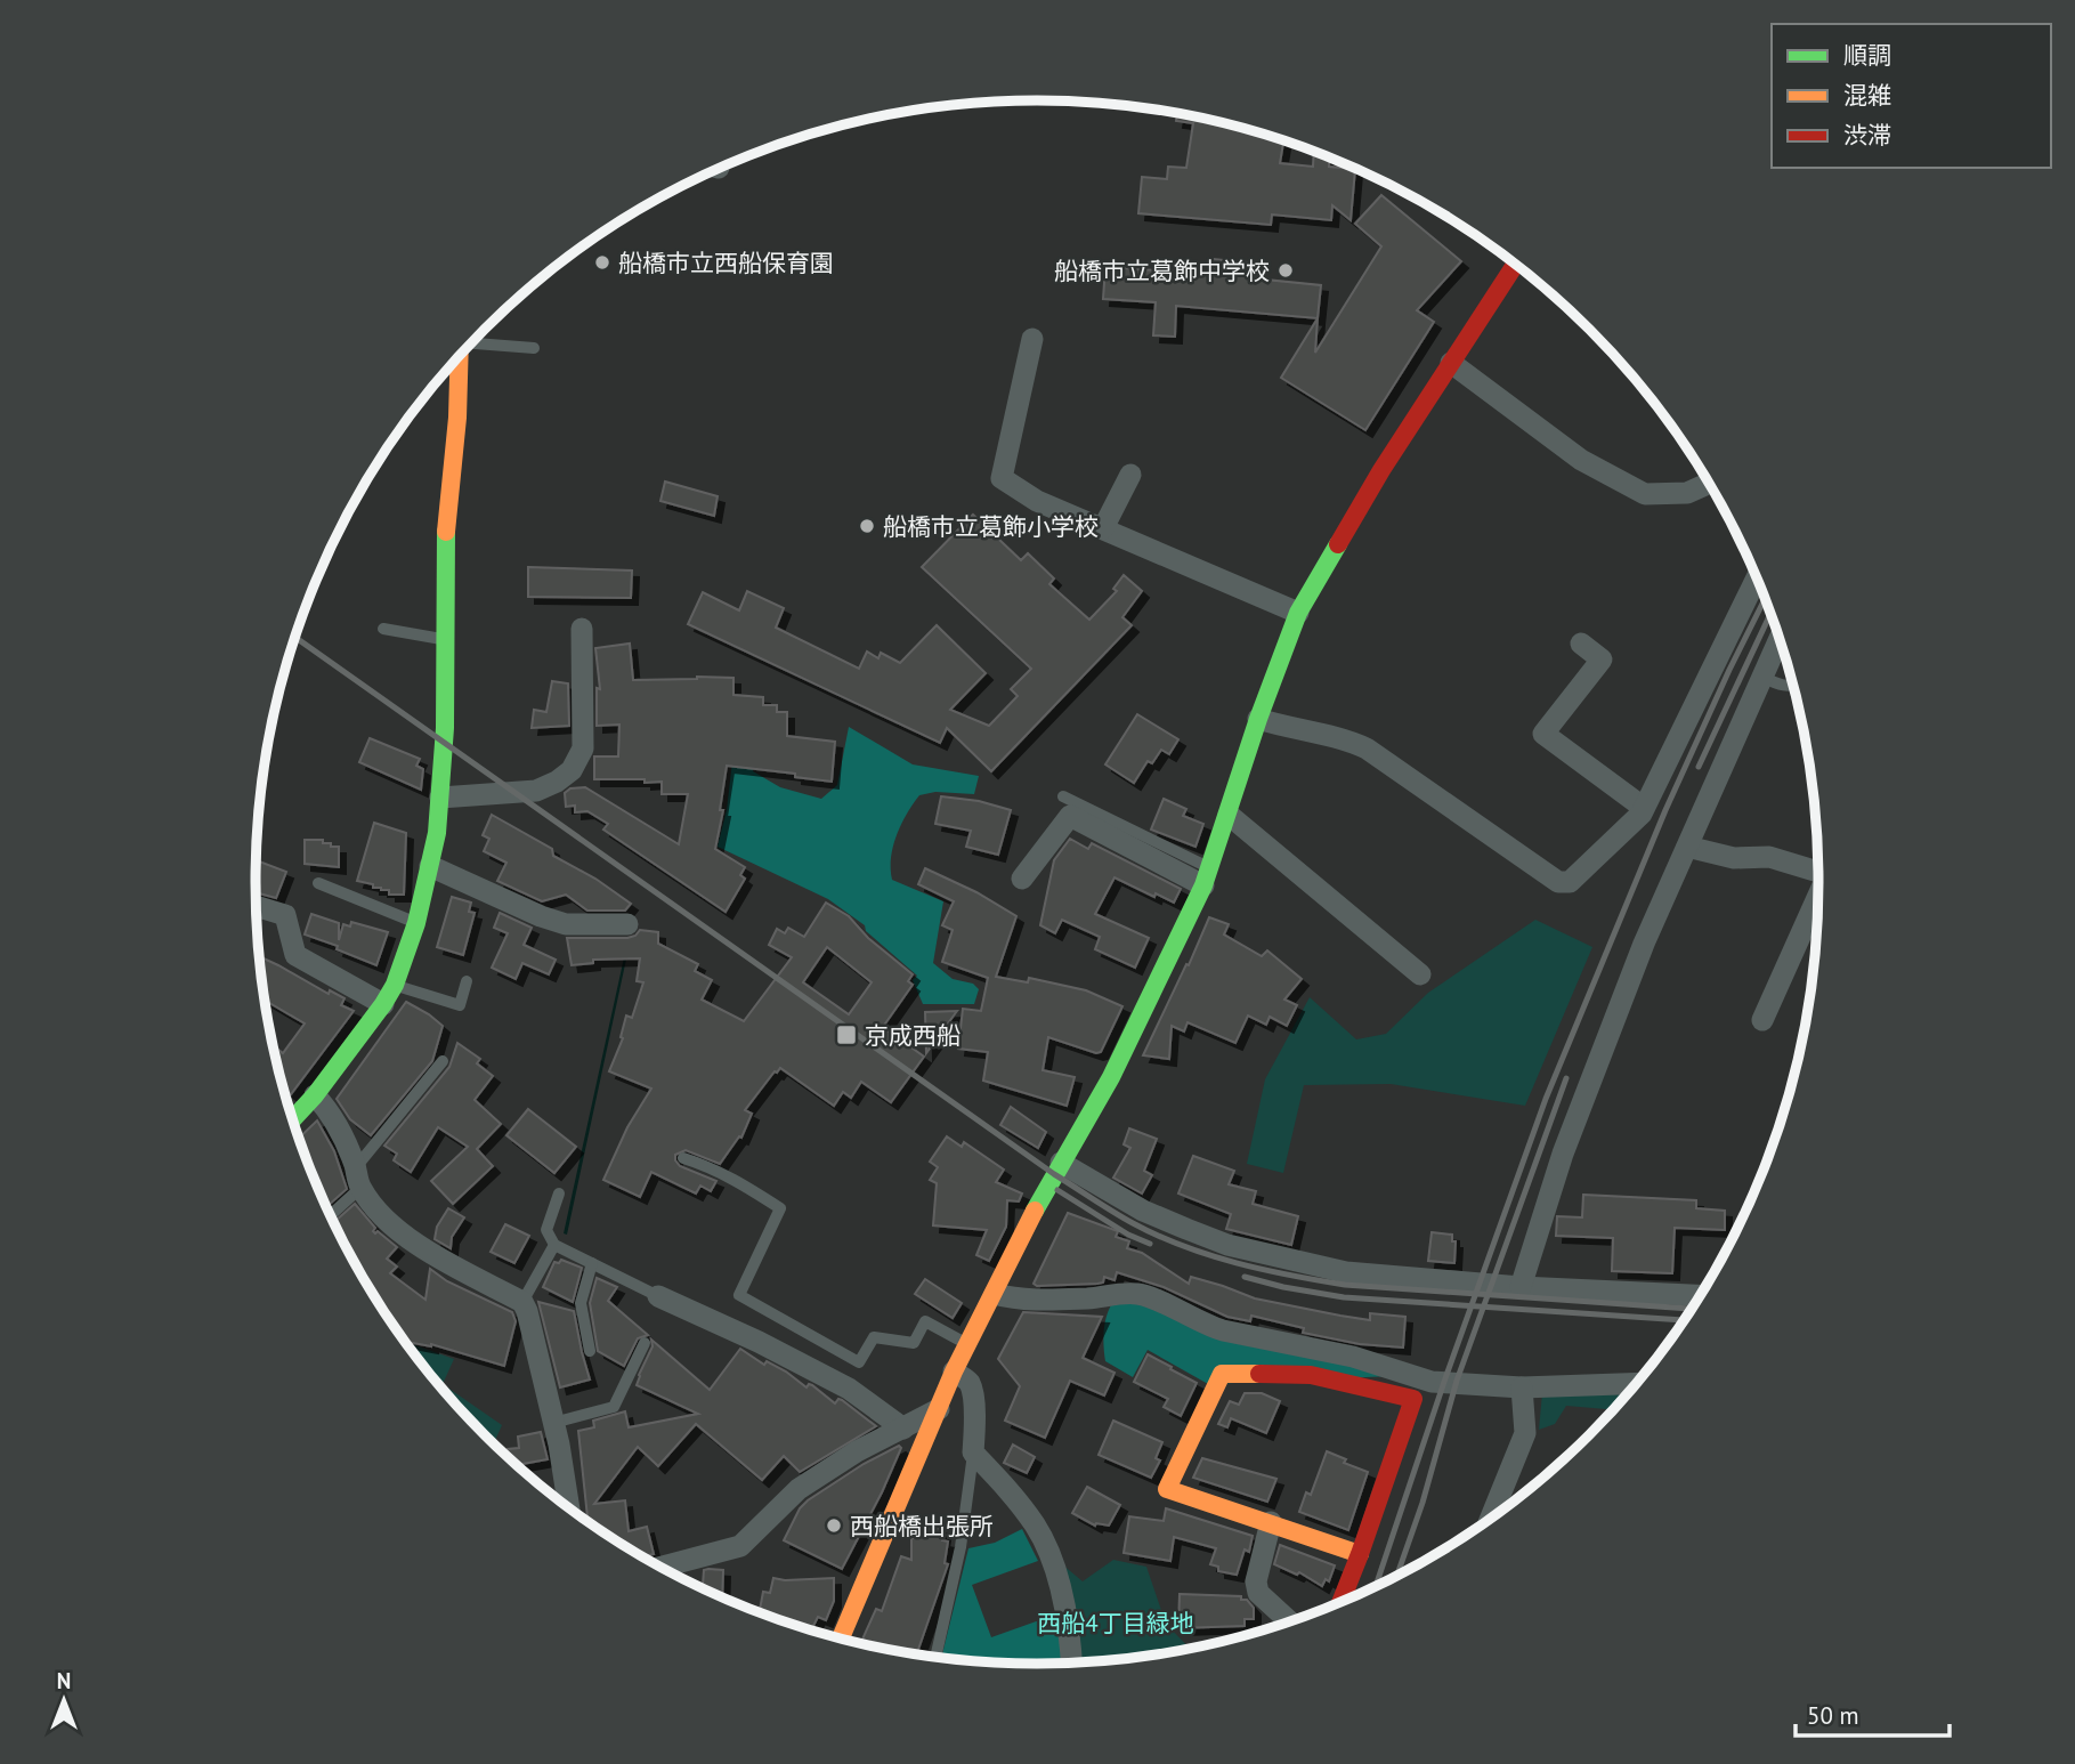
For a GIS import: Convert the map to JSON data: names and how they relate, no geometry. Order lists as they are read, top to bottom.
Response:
{
  "parks": ["西船4丁目緑地"],
  "places": {
    "other": [
      "船橋市立西船保育園",
      "船橋市立葛飾中学校",
      "船橋市立葛飾小学校",
      "西船橋出張所"
    ],
    "transit": ["京成西船"]
  },
  "legend": ["順調", "混雑", "渋滞"],
  "scale_bar": "50 m",
  "north": "top"
}
